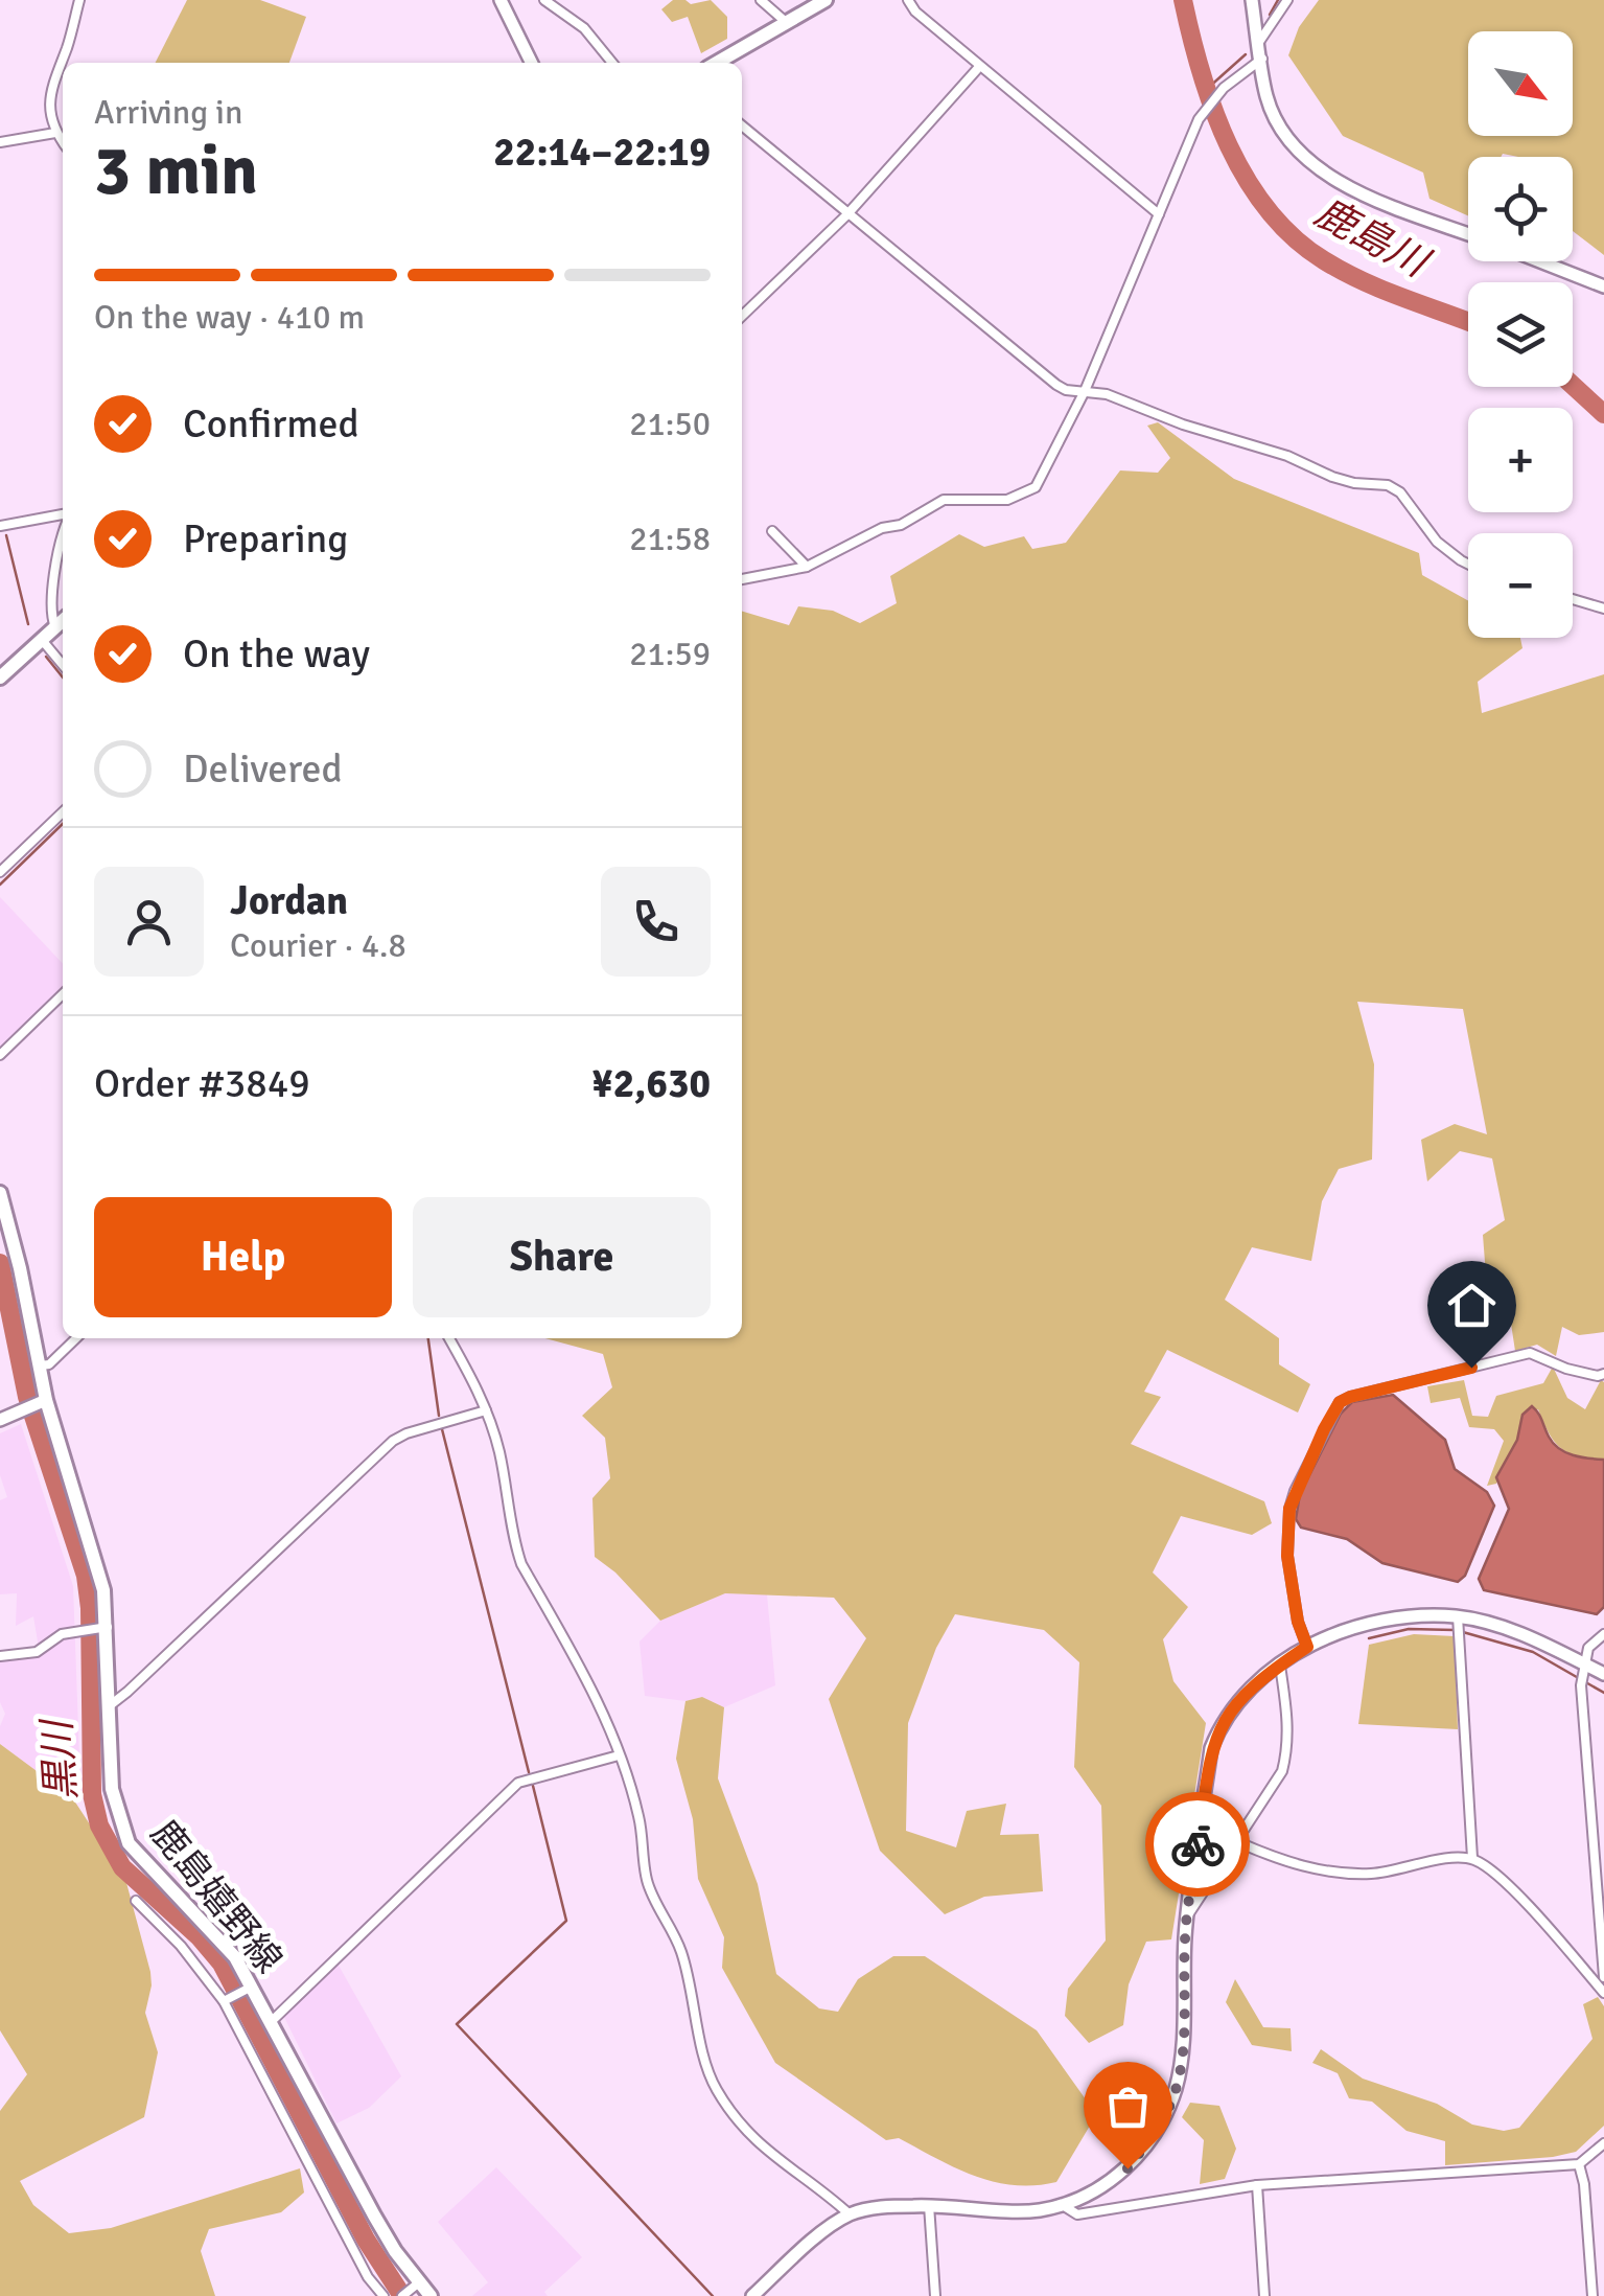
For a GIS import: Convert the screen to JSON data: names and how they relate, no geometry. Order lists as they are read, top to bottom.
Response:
{
  "streets": {
    "main road": ["鹿島嬉野線"]
  },
  "water": ["鹿島川", "黒川"],
  "north": "bottom right",
  "page": {
    "map_buttons": ["+", "−"],
    "heading": ["3 min", "Arriving in", "22:14–22:19"],
    "panel": [
      "Jordan",
      "Courier · 4.8",
      "Order #3849",
      "¥2,630"
    ],
    "bar": "On the way · 410 m",
    "list": [
      ["Confirmed", "21:50"],
      ["Preparing", "21:58"],
      ["On the way", "21:59"],
      "Delivered"
    ],
    "buttons": ["Help", "Share"]
  }
}
